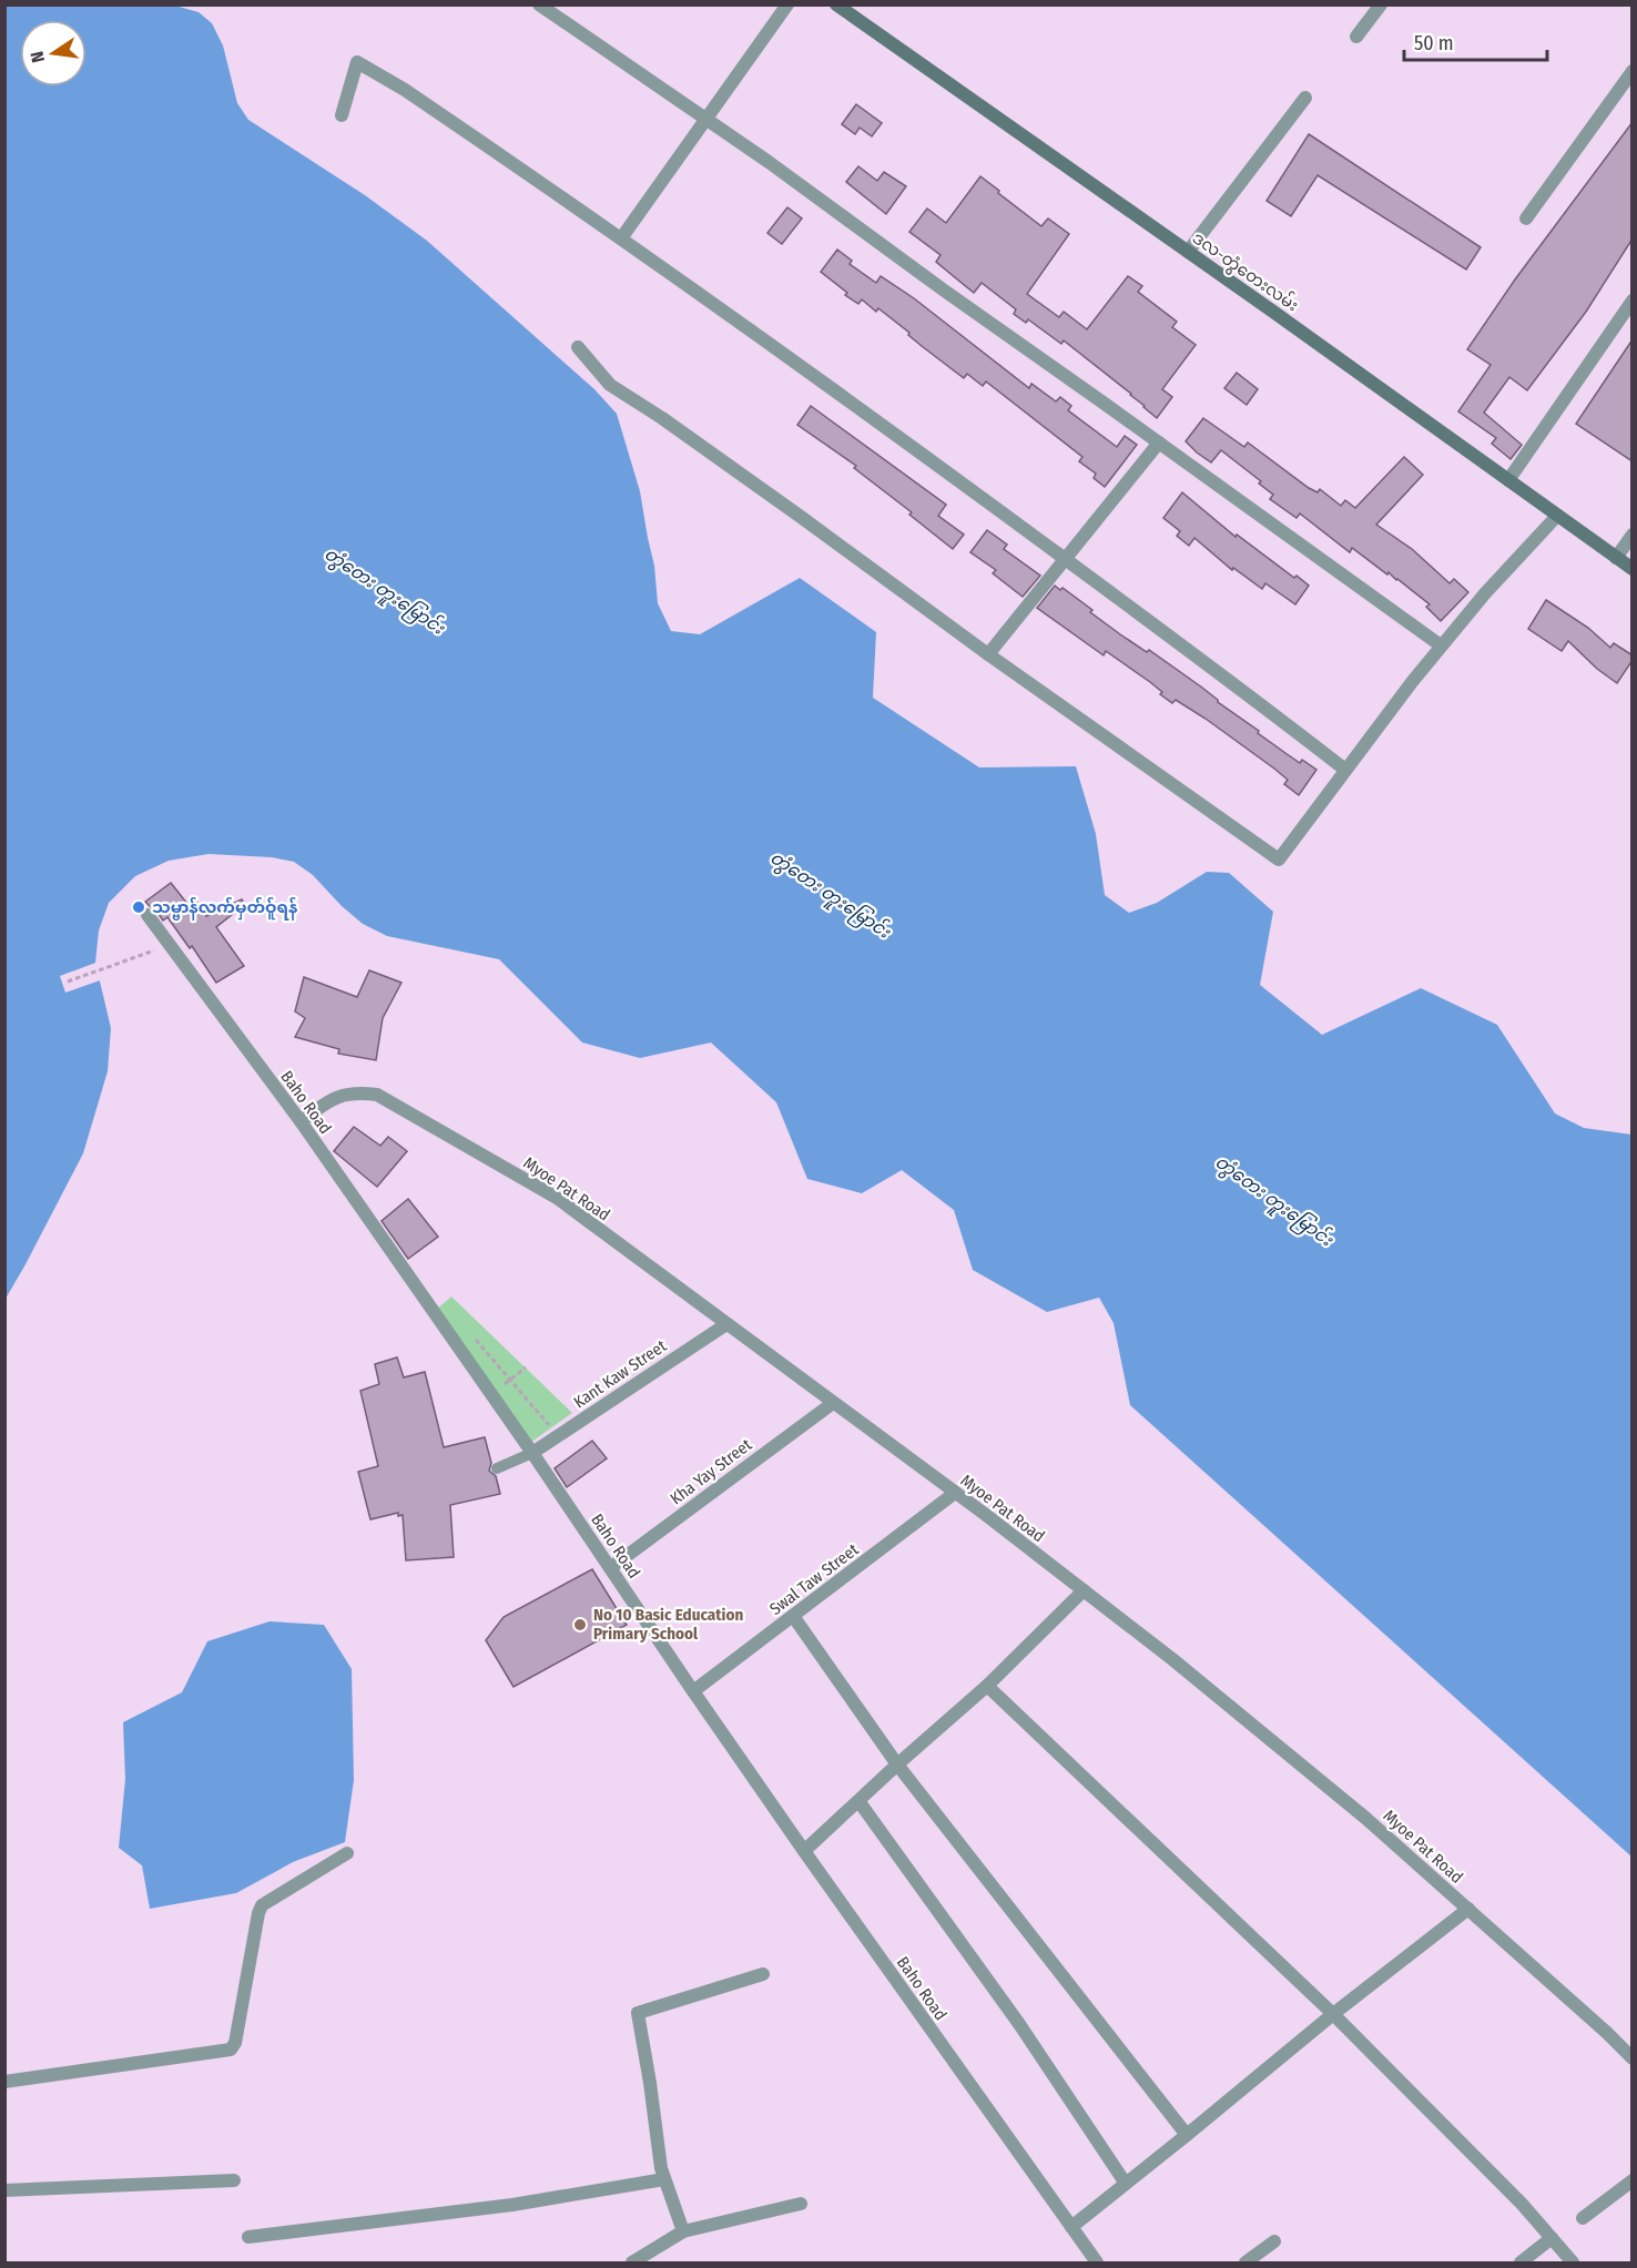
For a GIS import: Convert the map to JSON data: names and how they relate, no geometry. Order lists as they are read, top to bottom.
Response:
{
  "streets": {
    "main road": ["ဒလ-တွံတေးလမ်း"],
    "street": [
      "Baho Road",
      "Myoe Pat Road",
      "Kant Kaw Street",
      "Kha Yay Street",
      "Swal Taw Street"
    ]
  },
  "crossings": [
    ["Baho Road", "Myoe Pat Road"],
    ["Baho Road", "Kant Kaw Street"],
    ["Baho Road", "Kha Yay Street"],
    ["Baho Road", "Swal Taw Street"],
    ["Myoe Pat Road", "Kant Kaw Street"],
    ["Myoe Pat Road", "Kha Yay Street"],
    ["Myoe Pat Road", "Swal Taw Street"]
  ],
  "water": ["တွံတေး တူးမြောင်း"],
  "places": ["သမ္ဗာန်လက်မှတ်ဝ်ူရန်", "No 10 Basic Education Primary School"],
  "scale_bar": "50 m",
  "north": "left"
}
